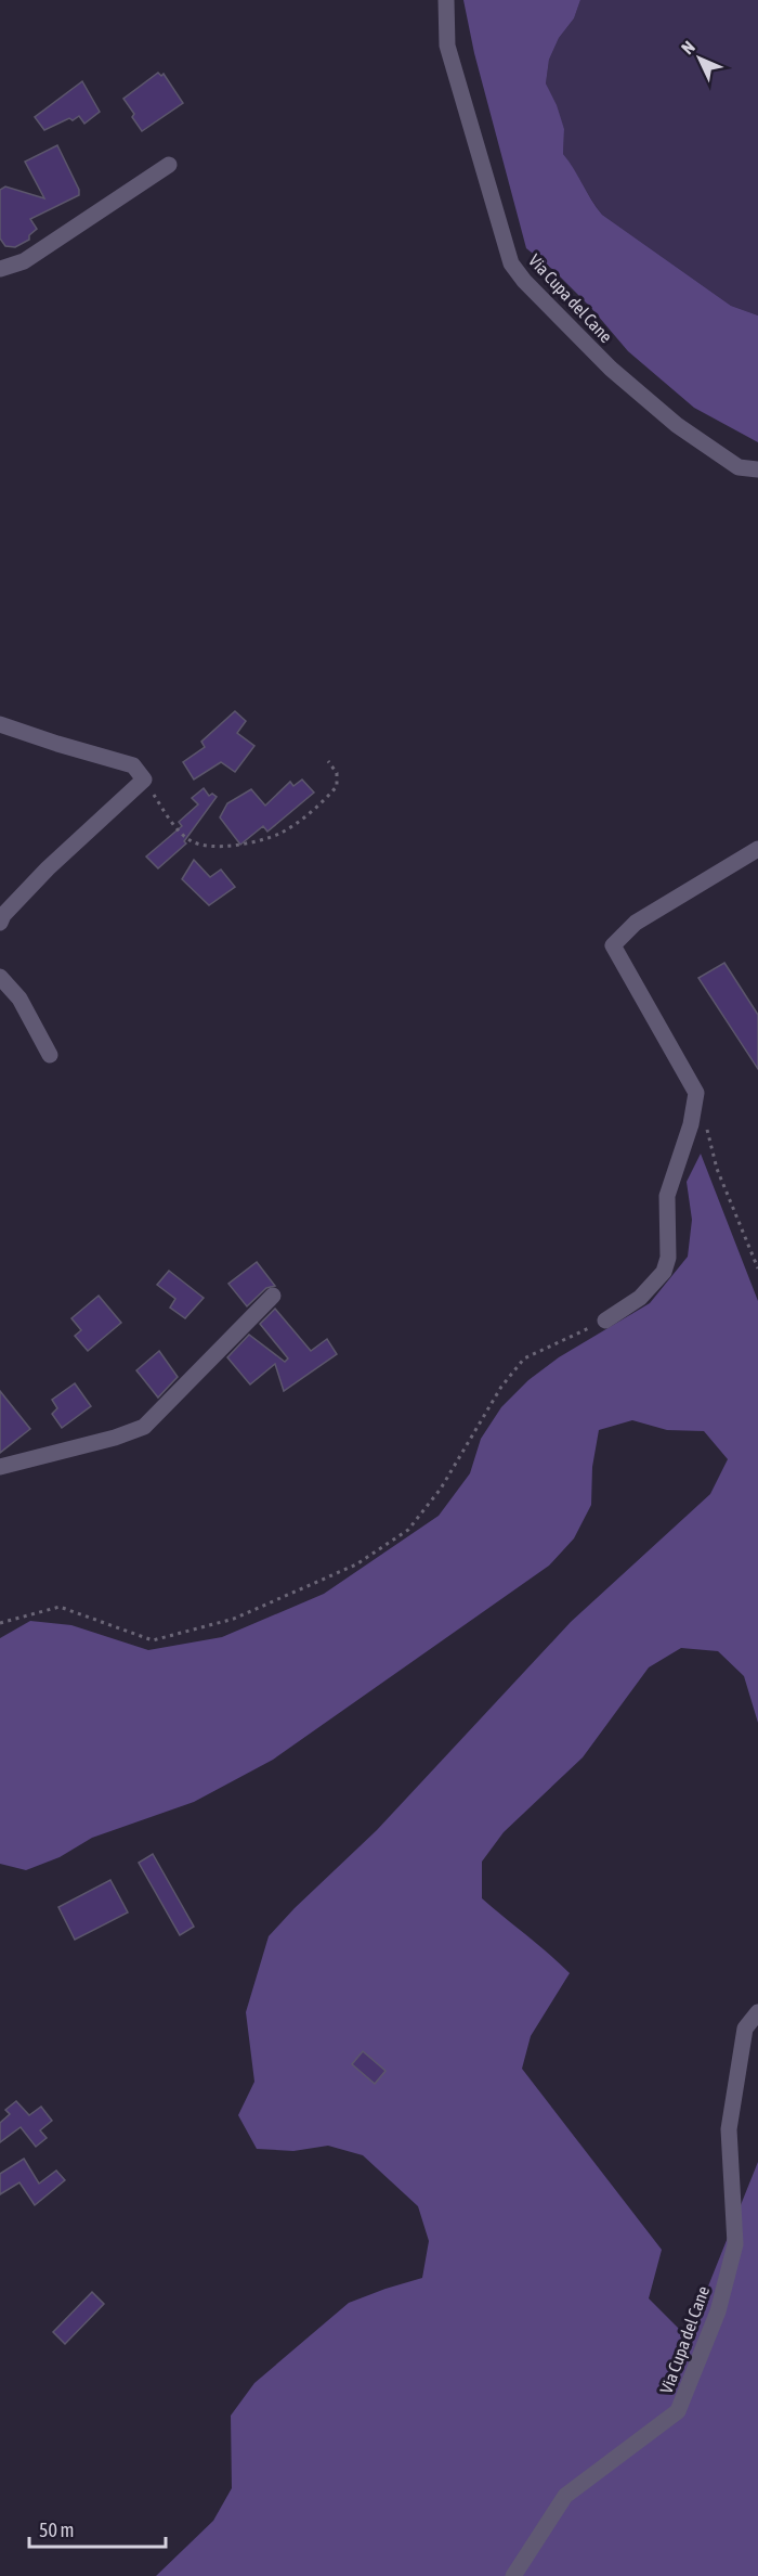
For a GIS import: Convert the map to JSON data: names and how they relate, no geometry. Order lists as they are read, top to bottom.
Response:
{
  "streets": {
    "street": ["Via Cupa del Cane"]
  },
  "scale_bar": "50 m",
  "north": "top left"
}
